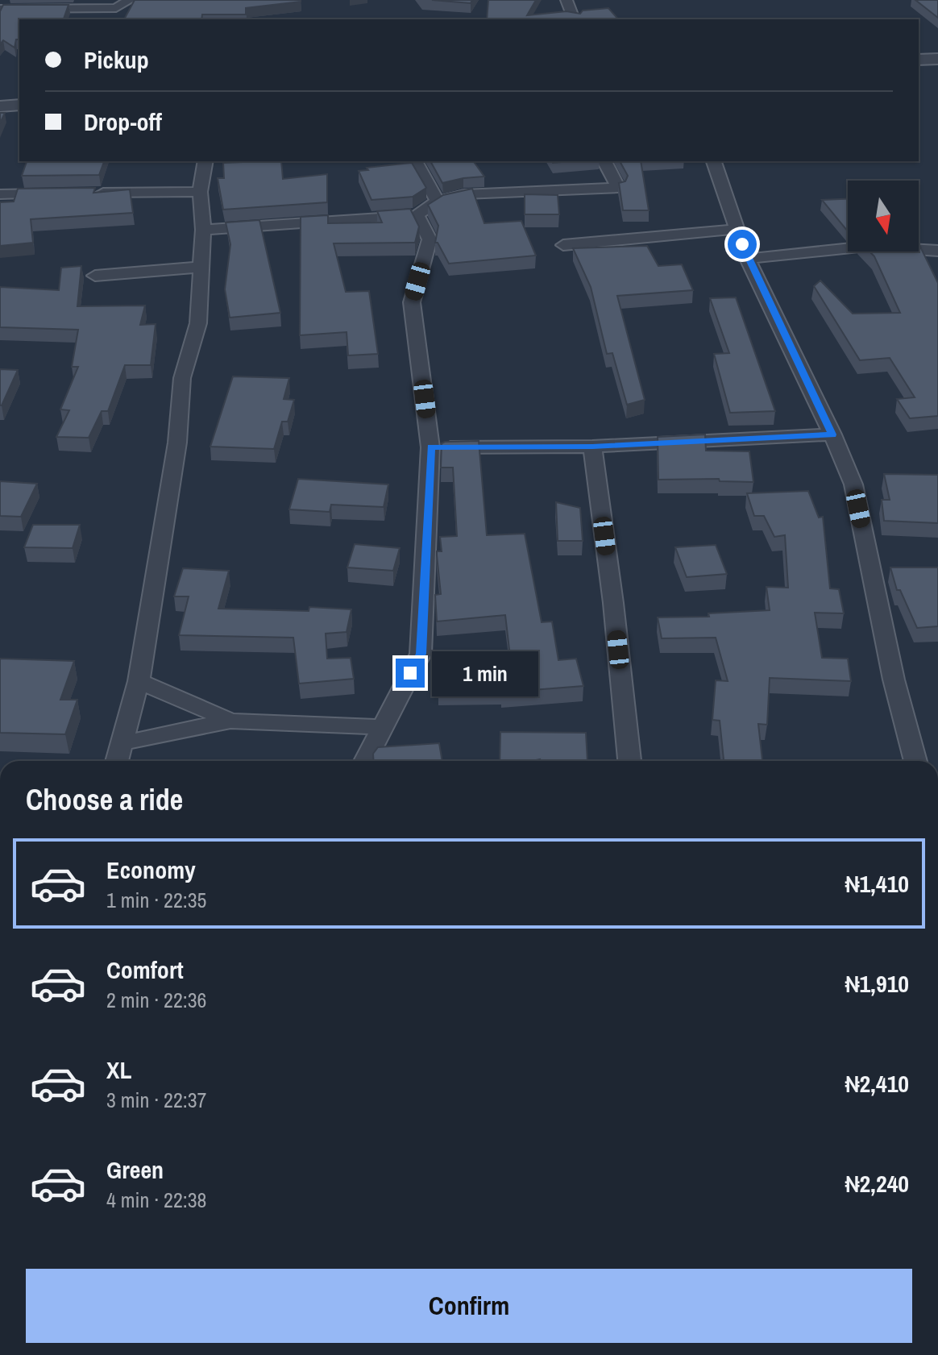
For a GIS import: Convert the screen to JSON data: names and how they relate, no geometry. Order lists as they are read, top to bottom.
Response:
{
  "north": "bottom",
  "page": {
    "banner": ["Pickup", "Drop-off"],
    "bubble": "1 min",
    "heading": "Choose a ride",
    "list": [
      {
        "name": "Economy",
        "note": "1 min · 22:35",
        "value": "₦1,410"
      },
      {
        "name": "Comfort",
        "note": "2 min · 22:36",
        "value": "₦1,910"
      },
      {
        "name": "XL",
        "note": "3 min · 22:37",
        "value": "₦2,410"
      },
      {
        "name": "Green",
        "note": "4 min · 22:38",
        "value": "₦2,240"
      }
    ],
    "buttons": "Confirm"
  }
}
